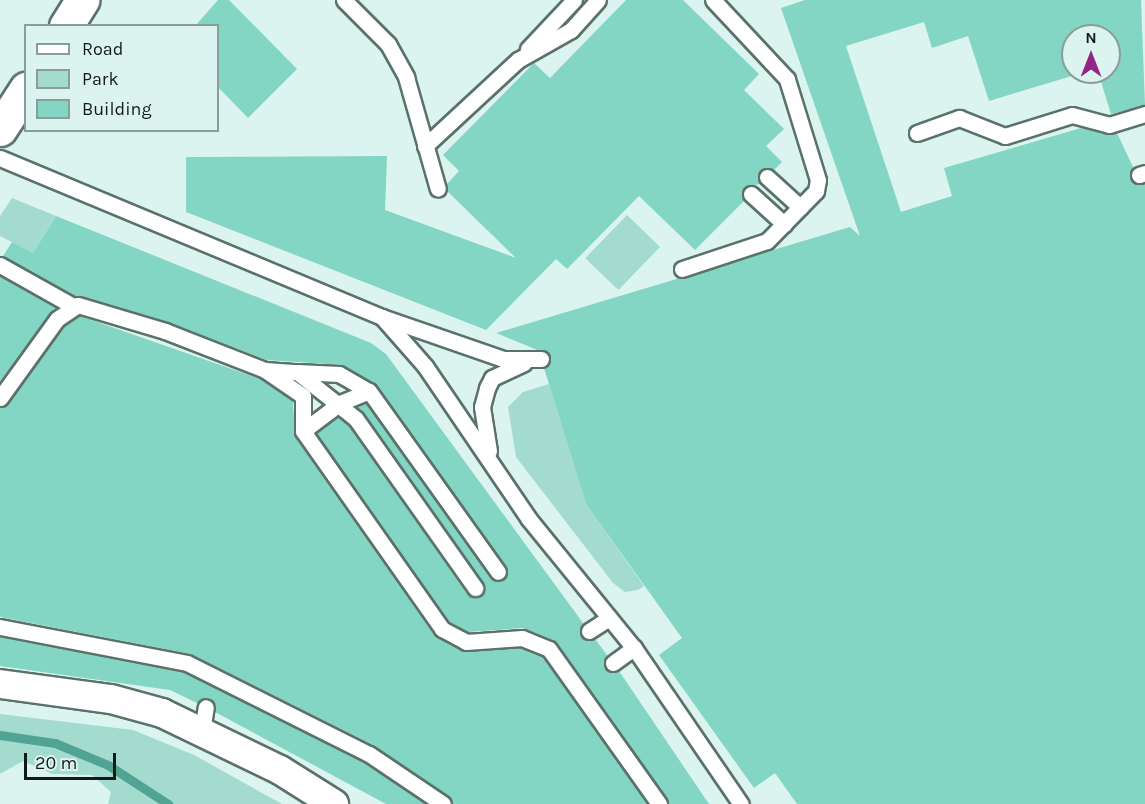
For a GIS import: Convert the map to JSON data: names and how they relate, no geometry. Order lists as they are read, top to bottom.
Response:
{
  "legend": ["Road", "Park", "Building"],
  "scale_bar": "20 m",
  "north": "top"
}
